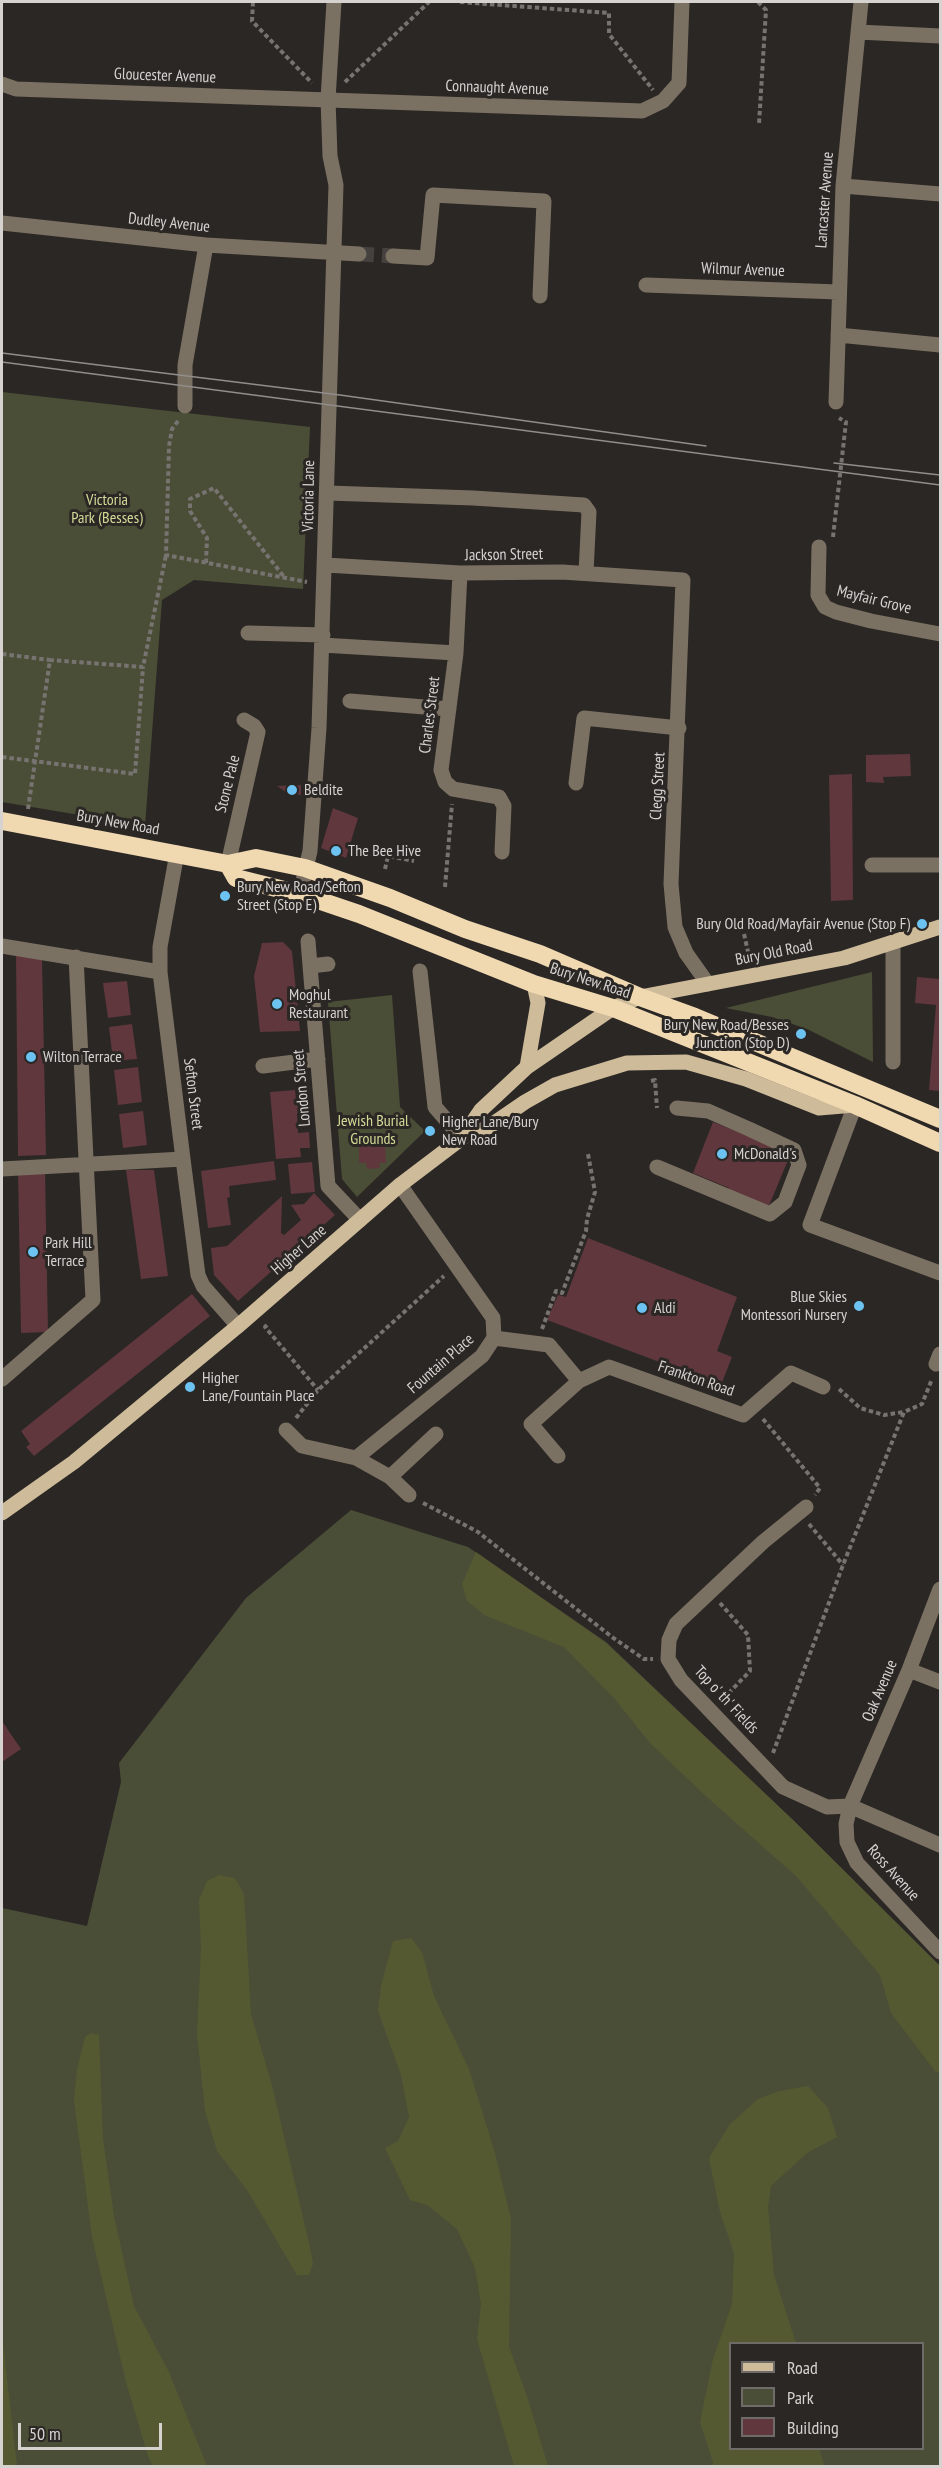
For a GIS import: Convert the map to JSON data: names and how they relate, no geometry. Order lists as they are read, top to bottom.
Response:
{
  "streets": {
    "highway": ["Bury New Road"],
    "main road": ["Bury Old Road", "Higher Lane"],
    "street": [
      "Gloucester Avenue",
      "Connaught Avenue",
      "Lancaster Avenue",
      "Dudley Avenue",
      "Wilmur Avenue",
      "Victoria Lane",
      "Jackson Street",
      "Mayfair Grove",
      "Charles Street",
      "Stone Pale",
      "Clegg Street",
      "London Street",
      "Sefton Street",
      "Fountain Place",
      "Frankton Road",
      "Oak Avenue",
      "Top o' th' Fields",
      "Ross Avenue"
    ]
  },
  "crossings": [
    ["Gloucester Avenue", "Connaught Avenue"],
    ["Gloucester Avenue", "Victoria Lane"],
    ["Connaught Avenue", "Victoria Lane"],
    ["Lancaster Avenue", "Wilmur Avenue"],
    ["Dudley Avenue", "Victoria Lane"],
    ["Victoria Lane", "Jackson Street"],
    ["Victoria Lane", "Bury New Road"],
    ["Jackson Street", "Charles Street"],
    ["Jackson Street", "Clegg Street"],
    ["Stone Pale", "Bury New Road"],
    ["Clegg Street", "Bury Old Road"],
    ["Bury New Road", "Bury Old Road"],
    ["Bury New Road", "Sefton Street"],
    ["Bury New Road", "Higher Lane"],
    ["Bury Old Road", "Higher Lane"],
    ["London Street", "Higher Lane"],
    ["Sefton Street", "Higher Lane"],
    ["Higher Lane", "Fountain Place"],
    ["Oak Avenue", "Top o' th' Fields"],
    ["Oak Avenue", "Ross Avenue"],
    ["Top o' th' Fields", "Ross Avenue"]
  ],
  "parks": ["Victoria Park (Besses)", "Jewish Burial Grounds"],
  "places": [
    "Beldite",
    "The Bee Hive",
    "Bury New Road/Sefton Street (Stop E)",
    "Bury Old Road/Mayfair Avenue (Stop F)",
    "Moghul Restaurant",
    "Bury New Road/Besses Junction (Stop D)",
    "Wilton Terrace",
    "Higher Lane/Bury New Road",
    "McDonald's",
    "Park Hill Terrace",
    "Blue Skies Montessori Nursery",
    "Aldi",
    "Higher Lane/Fountain Place"
  ],
  "legend": ["Road", "Park", "Building"],
  "scale_bar": "50 m"
}
